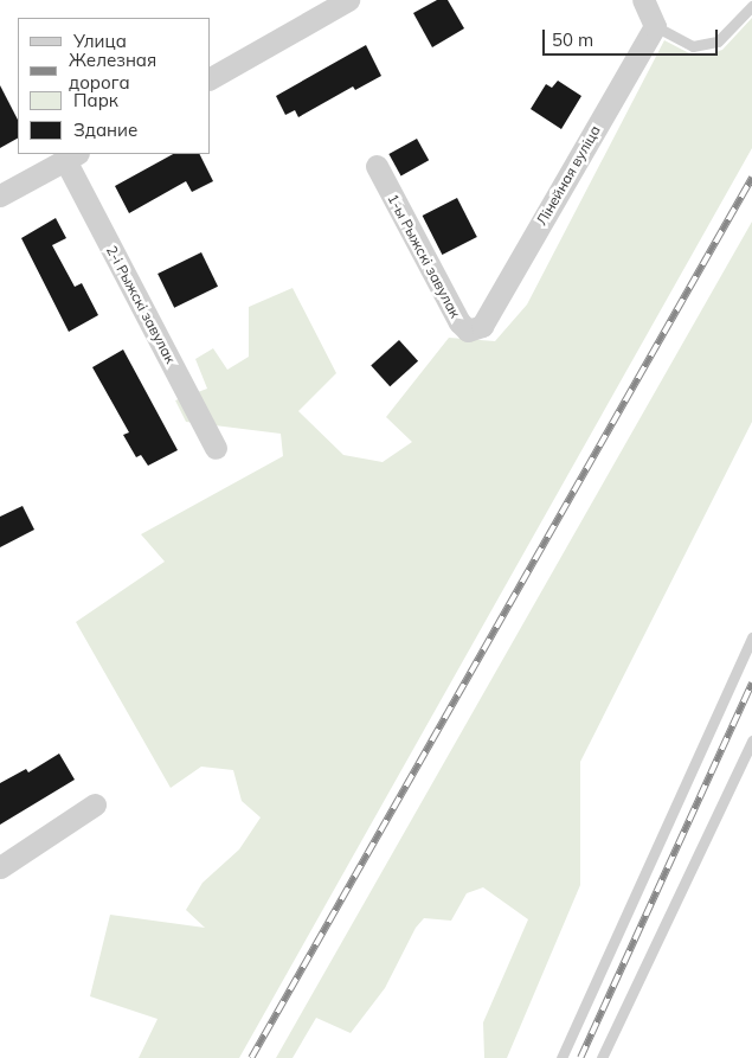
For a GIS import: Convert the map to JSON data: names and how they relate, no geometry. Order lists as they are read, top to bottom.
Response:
{
  "streets": {
    "street": ["Лінейная вуліца", "1-ы Рыжскі завулак", "2-і Рыжскі завулак"]
  },
  "crossings": [
    ["Лінейная вуліца", "1-ы Рыжскі завулак"]
  ],
  "legend": [
    "Улица",
    "Железная дорога",
    "Парк",
    "Здание"
  ],
  "scale_bar": "50 m"
}
